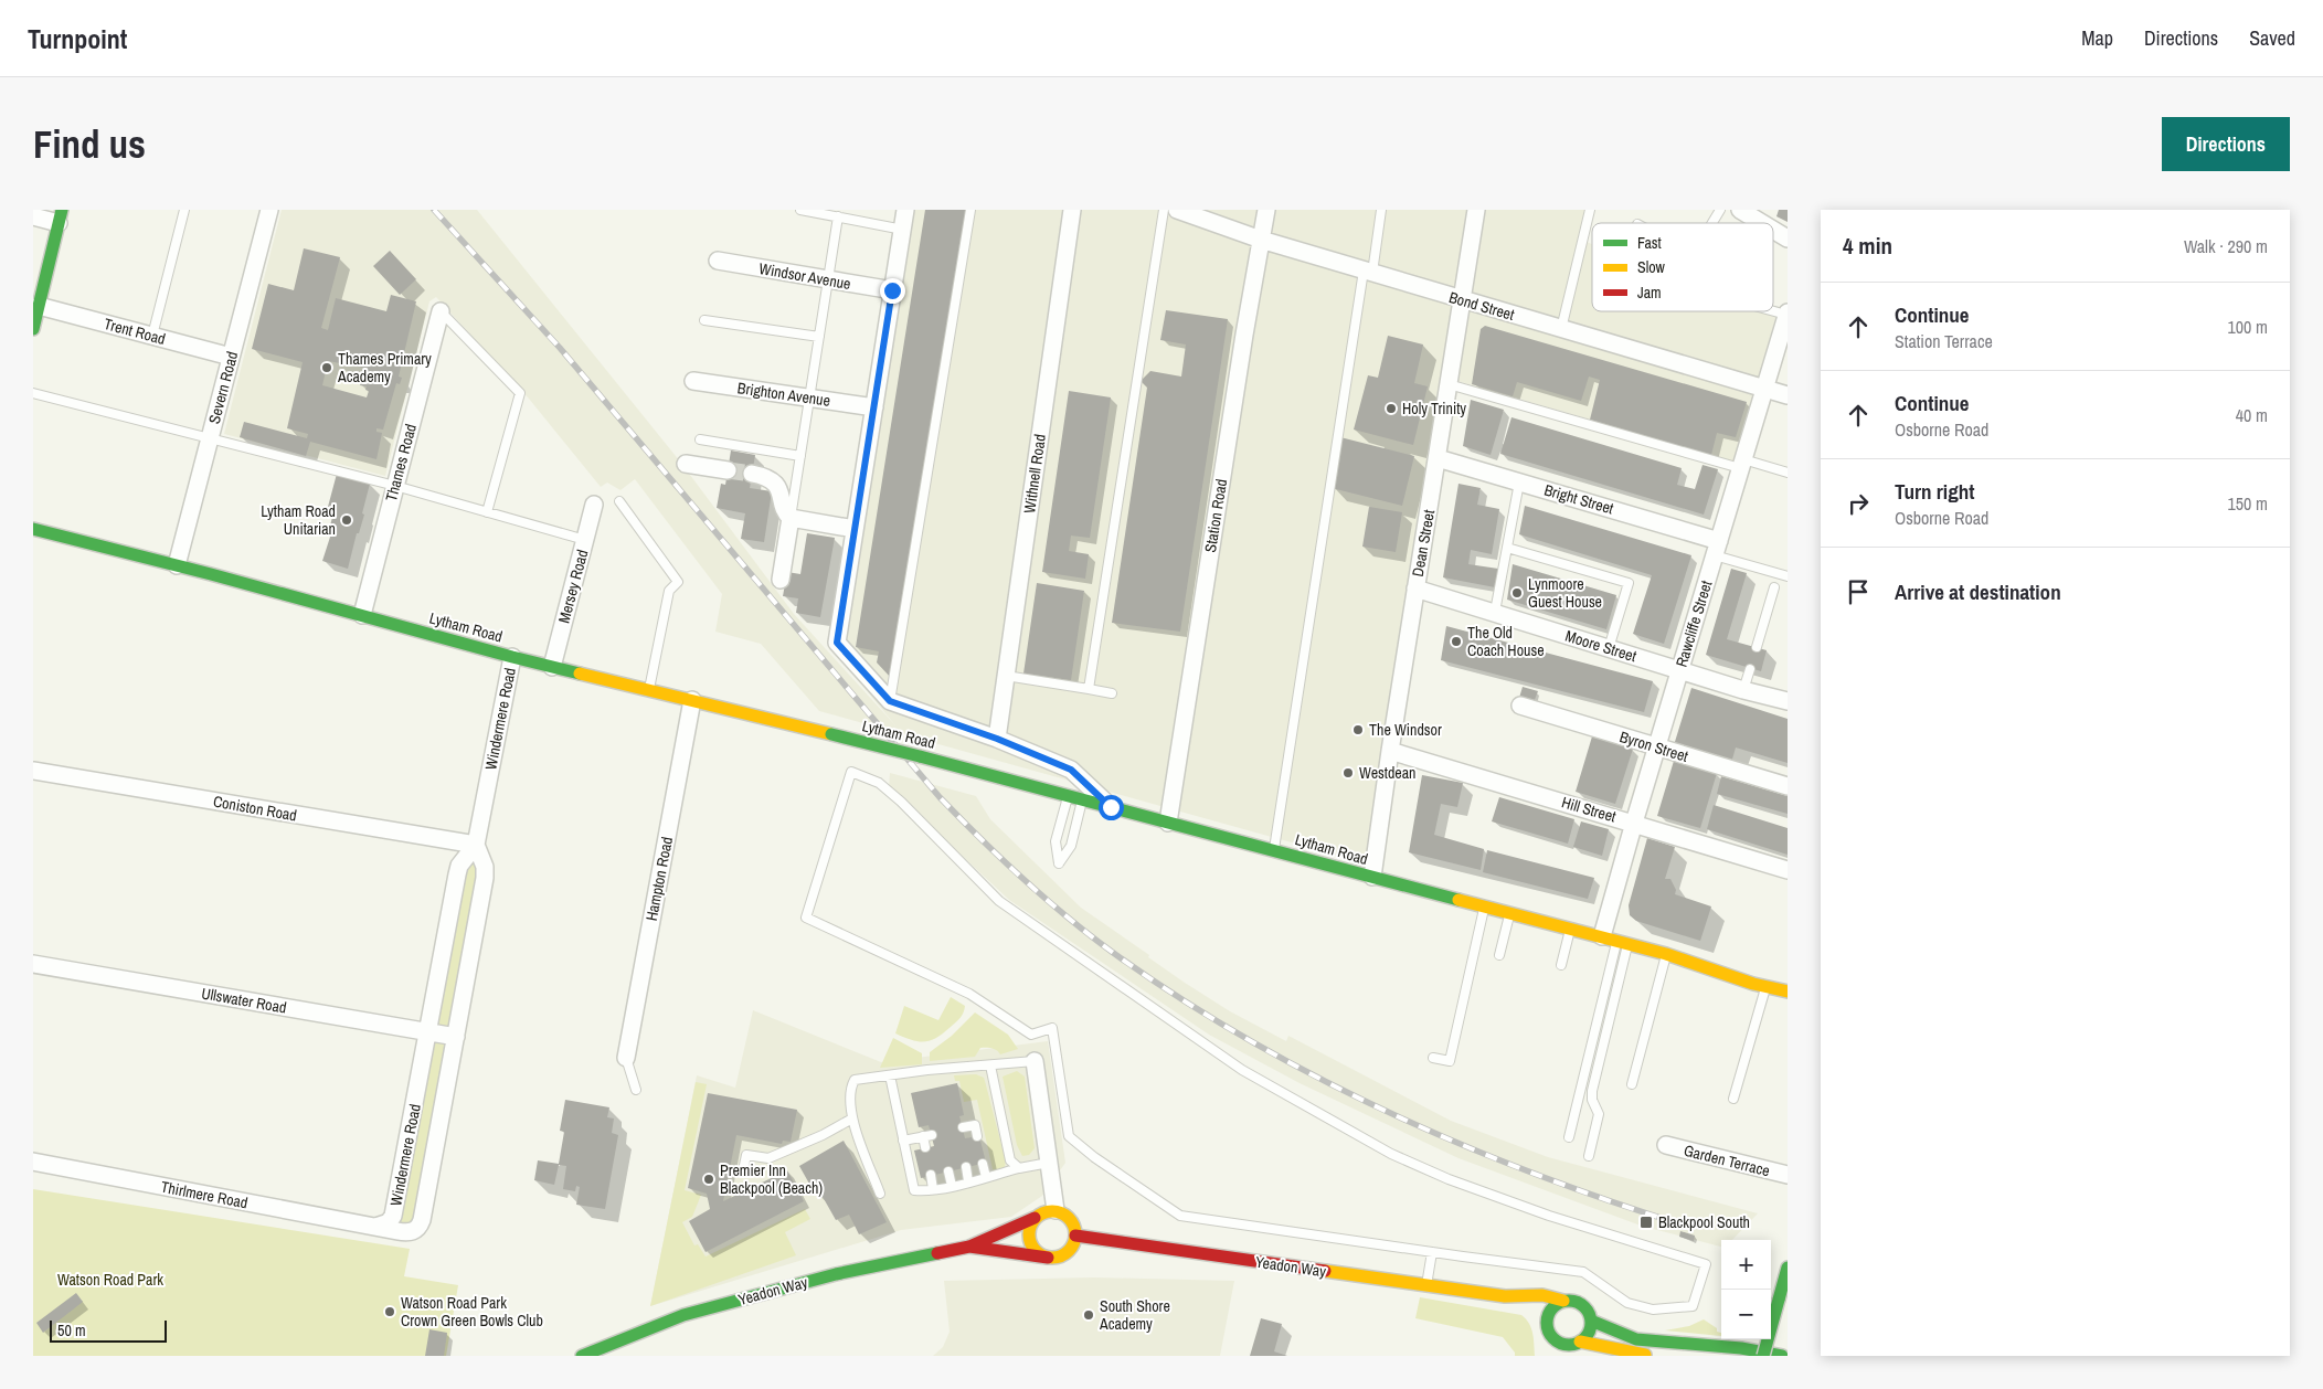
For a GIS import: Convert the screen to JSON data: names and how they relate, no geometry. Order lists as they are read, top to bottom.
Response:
{
  "streets": {
    "main road": ["Lytham Road", "Yeadon Way"],
    "street": [
      "Windsor Avenue",
      "Bond Street",
      "Trent Road",
      "Severn Road",
      "Brighton Avenue",
      "Thames Road",
      "Withnell Road",
      "Bright Street",
      "Station Road",
      "Dean Street",
      "Mersey Road",
      "Rawcliffe Street",
      "Moore Street",
      "Windermere Road",
      "Byron Street",
      "Coniston Road",
      "Hill Street",
      "Hampton Road",
      "Ullswater Road",
      "Garden Terrace",
      "Thirlmere Road"
    ]
  },
  "crossings": [
    ["Bond Street", "Station Road"],
    ["Bond Street", "Dean Street"],
    ["Bond Street", "Rawcliffe Street"],
    ["Trent Road", "Severn Road"],
    ["Severn Road", "Lytham Road"],
    ["Thames Road", "Lytham Road"],
    ["Bright Street", "Dean Street"],
    ["Bright Street", "Rawcliffe Street"],
    ["Station Road", "Lytham Road"],
    ["Dean Street", "Lytham Road"],
    ["Dean Street", "Moore Street"],
    ["Dean Street", "Hill Street"],
    ["Mersey Road", "Lytham Road"],
    ["Rawcliffe Street", "Lytham Road"],
    ["Rawcliffe Street", "Moore Street"],
    ["Rawcliffe Street", "Byron Street"],
    ["Rawcliffe Street", "Hill Street"],
    ["Lytham Road", "Windermere Road"],
    ["Lytham Road", "Hampton Road"],
    ["Windermere Road", "Coniston Road"],
    ["Windermere Road", "Ullswater Road"],
    ["Windermere Road", "Thirlmere Road"]
  ],
  "parks": ["Watson Road Park"],
  "places": {
    "other": [
      "Thames Primary Academy",
      "Holy Trinity",
      "Lytham Road Unitarian",
      "Lynmoore Guest House",
      "The Old Coach House",
      "The Windsor",
      "Westdean",
      "Premier Inn Blackpool (Beach)",
      "Watson Road Park Crown Green Bowls Club",
      "South Shore Academy"
    ],
    "transit": ["Blackpool South"]
  },
  "legend": ["Fast", "Slow", "Jam"],
  "scale_bar": "50 m",
  "page": {
    "header": "Turnpoint",
    "nav": ["Map", "Directions", "Saved"],
    "buttons": "Directions",
    "title": "Find us",
    "heading": ["4 min", "Walk · 290 m"],
    "list": [
      ["Continue", "Station Terrace", "100 m"],
      ["Continue", "Osborne Road", "40 m"],
      ["Turn right", "Osborne Road", "150 m"],
      "Arrive at destination"
    ],
    "map_buttons": ["+", "−"],
    "scale": "50 m"
  }
}
